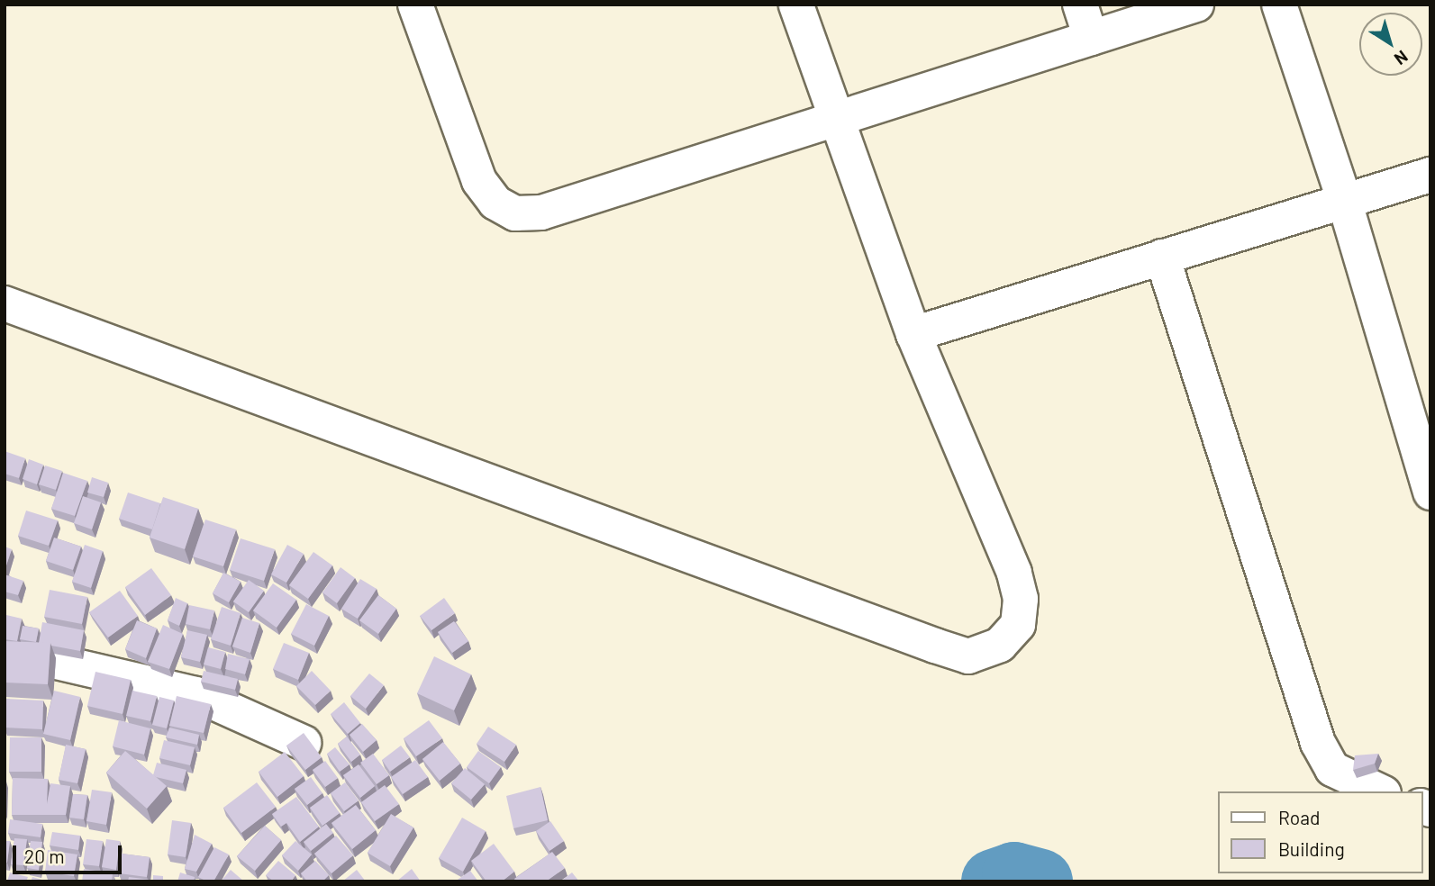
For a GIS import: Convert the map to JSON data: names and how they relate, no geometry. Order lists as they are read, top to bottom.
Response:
{
  "legend": ["Road", "Building"],
  "scale_bar": "20 m",
  "north": "bottom right"
}
